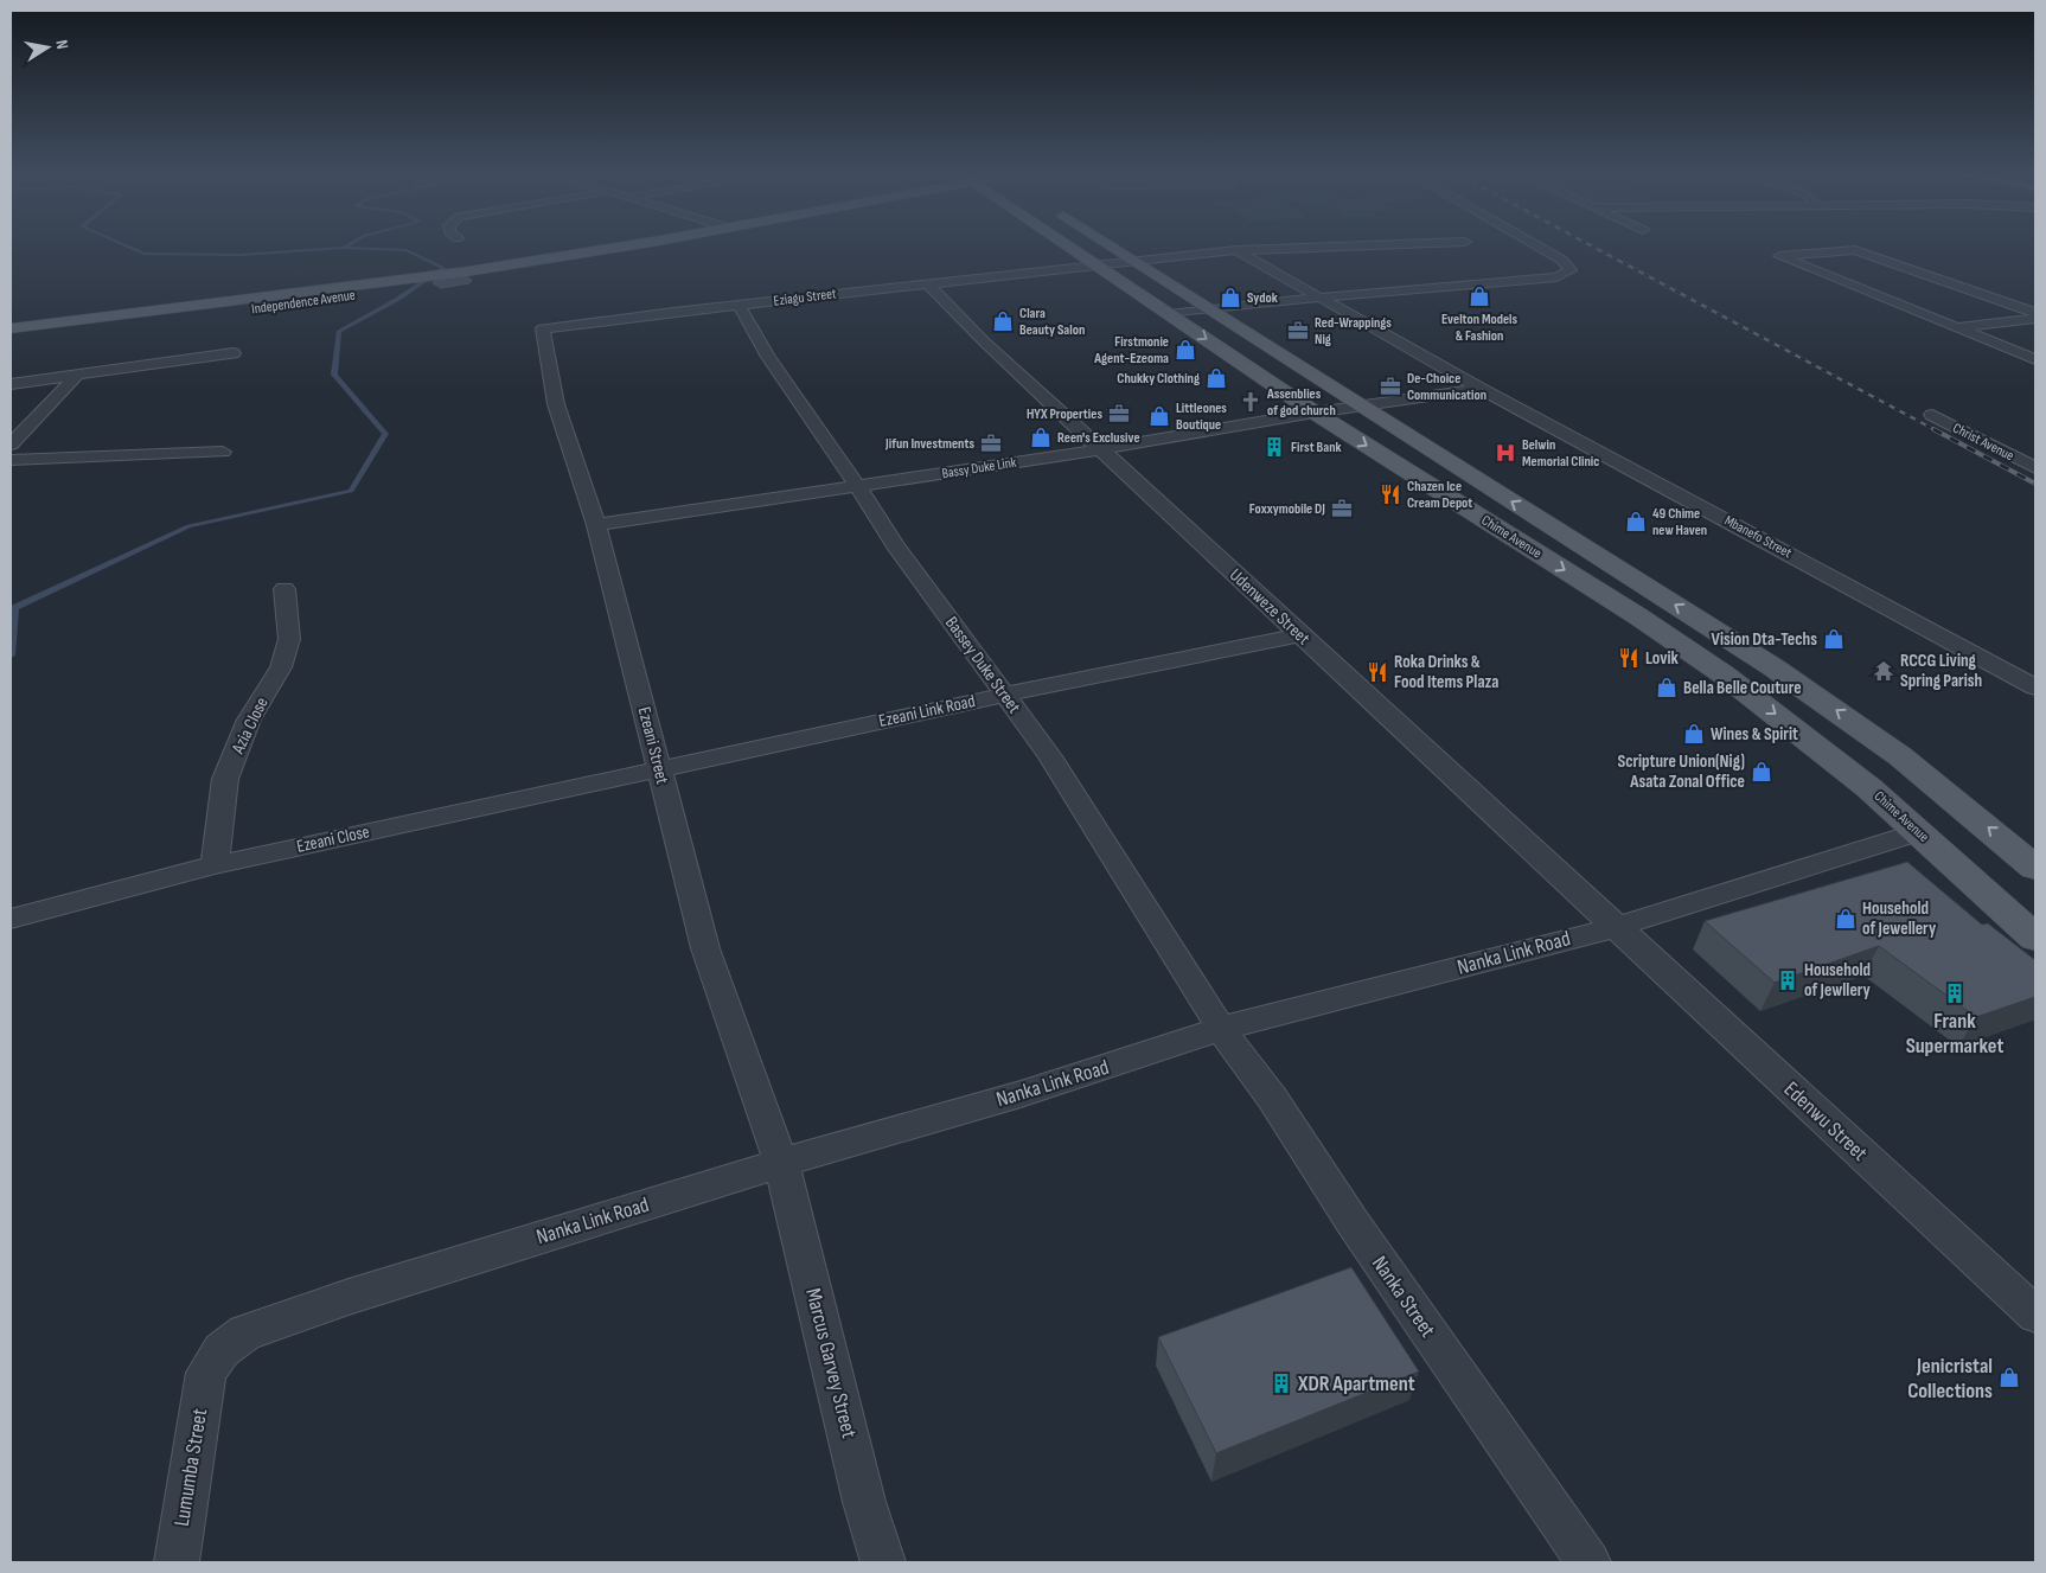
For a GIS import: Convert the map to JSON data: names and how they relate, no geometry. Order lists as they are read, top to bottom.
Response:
{
  "streets": {
    "main road": ["Independence Avenue", "Chime Avenue"],
    "street": [
      "Eziagu Street",
      "Christ Avenue",
      "Bassy Duke Link",
      "Mbanefo Street",
      "Udenweze Street",
      "Bassey Duke Street",
      "Ezeani Link Road",
      "Azia Close",
      "Ezeani Street",
      "Ezeani Close",
      "Nanka Link Road",
      "Edenwu Street",
      "Nanka Street",
      "Marcus Garvey Street",
      "Lumumba Street"
    ]
  },
  "crossings": [
    ["Eziagu Street", "Chime Avenue"],
    ["Eziagu Street", "Udenweze Street"],
    ["Eziagu Street", "Bassey Duke Street"],
    ["Eziagu Street", "Ezeani Street"],
    ["Bassy Duke Link", "Chime Avenue"],
    ["Bassy Duke Link", "Udenweze Street"],
    ["Bassy Duke Link", "Bassey Duke Street"],
    ["Bassy Duke Link", "Ezeani Street"],
    ["Chime Avenue", "Nanka Link Road"],
    ["Udenweze Street", "Ezeani Link Road"],
    ["Udenweze Street", "Nanka Link Road"],
    ["Udenweze Street", "Edenwu Street"],
    ["Bassey Duke Street", "Ezeani Link Road"],
    ["Bassey Duke Street", "Nanka Link Road"],
    ["Bassey Duke Street", "Nanka Street"],
    ["Ezeani Link Road", "Ezeani Street"],
    ["Ezeani Link Road", "Ezeani Close"],
    ["Azia Close", "Ezeani Close"],
    ["Ezeani Street", "Ezeani Close"],
    ["Ezeani Street", "Nanka Link Road"],
    ["Ezeani Street", "Marcus Garvey Street"],
    ["Nanka Link Road", "Edenwu Street"],
    ["Nanka Link Road", "Nanka Street"],
    ["Nanka Link Road", "Marcus Garvey Street"],
    ["Nanka Link Road", "Lumumba Street"]
  ],
  "places": {
    "shop": [
      "Evelton Models & Fashion",
      "Sydok",
      "Clara Beauty Salon",
      "Firstmonie Agent-Ezeoma",
      "Chukky Clothing",
      "Littleones Boutique",
      "Reen's Exclusive",
      "49 Chime new Haven",
      "Vision Dta-Techs",
      "Bella Belle Couture",
      "Wines & Spirit",
      "Scripture Union(Nig) Asata Zonal Office",
      "Household of Jewellery",
      "Jenicristal Collections"
    ],
    "office": [
      "Red-Wrappings Nig",
      "De-Choice Communication",
      "HYX Properties",
      "Jifun Investments",
      "Foxxymobile DJ"
    ],
    "church": ["Assenblies of god church"],
    "building": [
      "First Bank",
      "Household of Jewllery",
      "Frank Supermarket",
      "XDR Apartment"
    ],
    "hospital": ["Belwin Memorial Clinic"],
    "restaurant": ["Chazen Ice Cream Depot", "Lovik", "Roka Drinks & Food Items Plaza"],
    "temple": ["RCCG Living Spring Parish"]
  },
  "north": "right"
}
